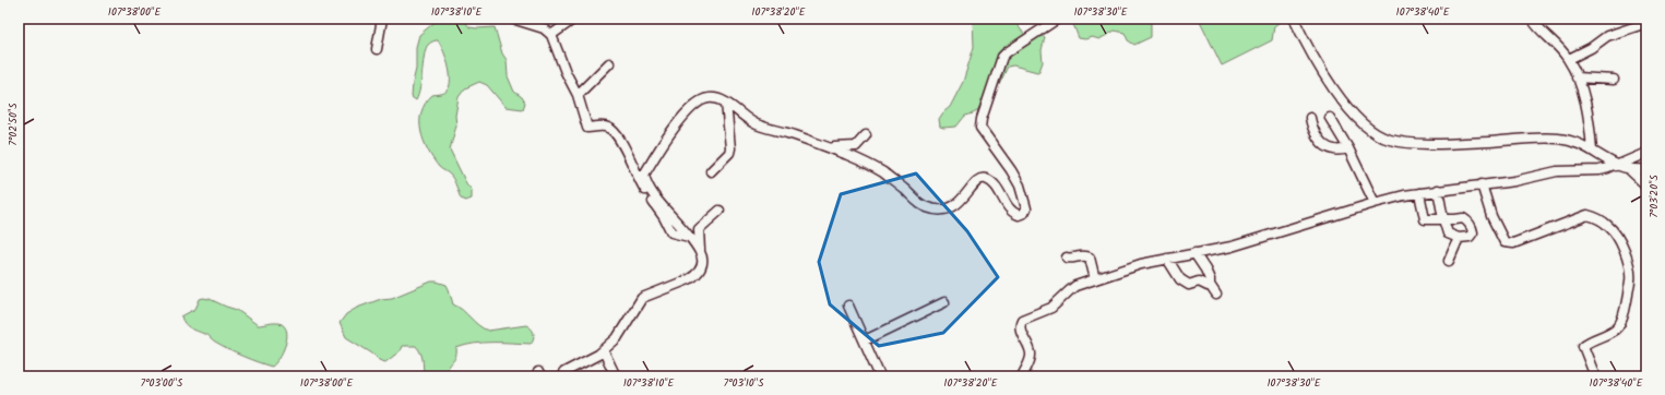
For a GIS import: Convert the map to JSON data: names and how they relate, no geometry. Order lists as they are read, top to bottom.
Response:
{
  "coordinates": [
    "107°38'00\"E",
    "107°38'10\"E",
    "107°38'20\"E",
    "107°38'30\"E",
    "107°38'40\"E",
    "7°02'50\"S",
    "7°03'20\"S",
    "7°03'00\"S",
    "7°03'10\"S"
  ]
}
